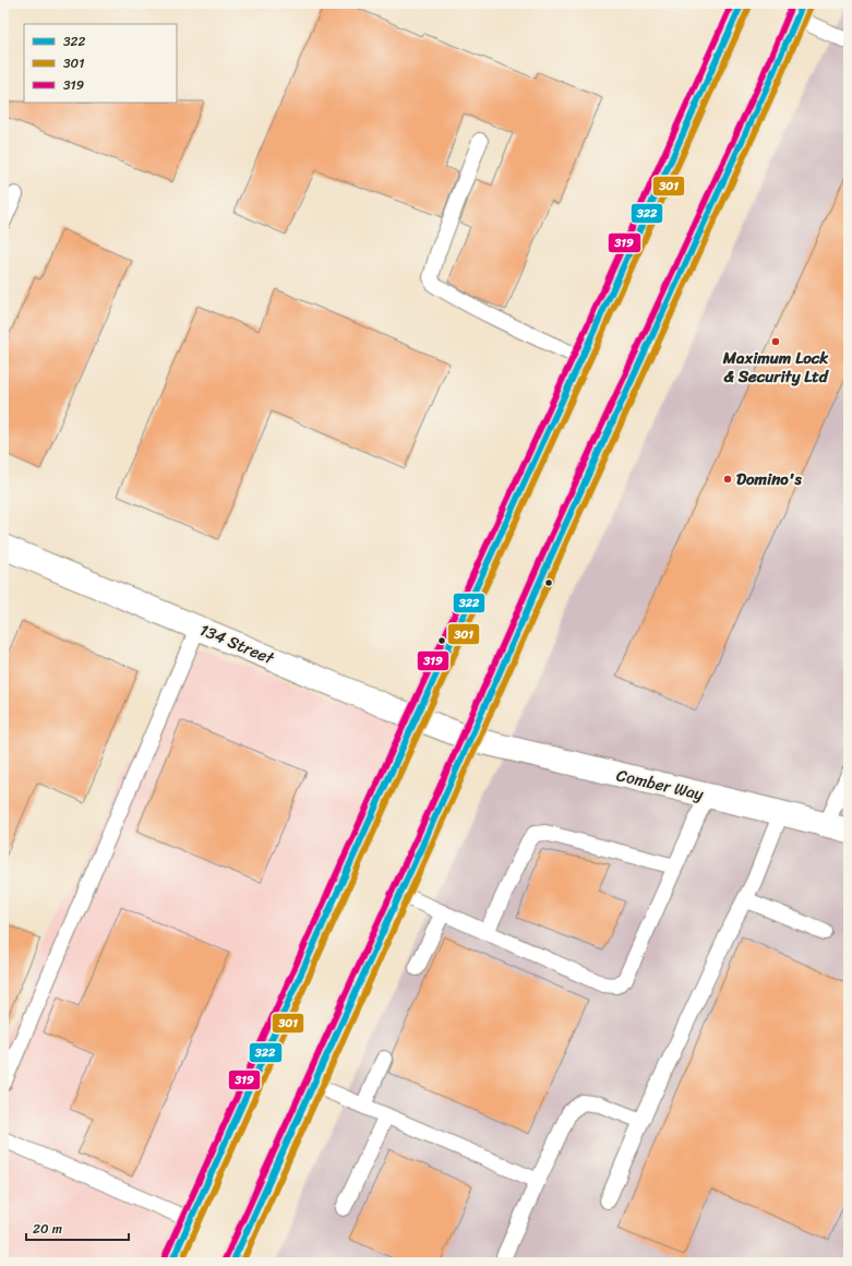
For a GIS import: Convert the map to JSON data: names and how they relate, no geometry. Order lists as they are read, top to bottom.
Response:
{
  "streets": {
    "main road": ["134 Street", "Comber Way"]
  },
  "crossings": [
    ["134 Street", "Comber Way"]
  ],
  "places": ["Maximum Lock & Security Ltd", "Domino's"],
  "lines": ["transit line 322", "transit line 319", "transit line 301"],
  "legend": ["322", "301", "319"],
  "scale_bar": "20 m"
}
